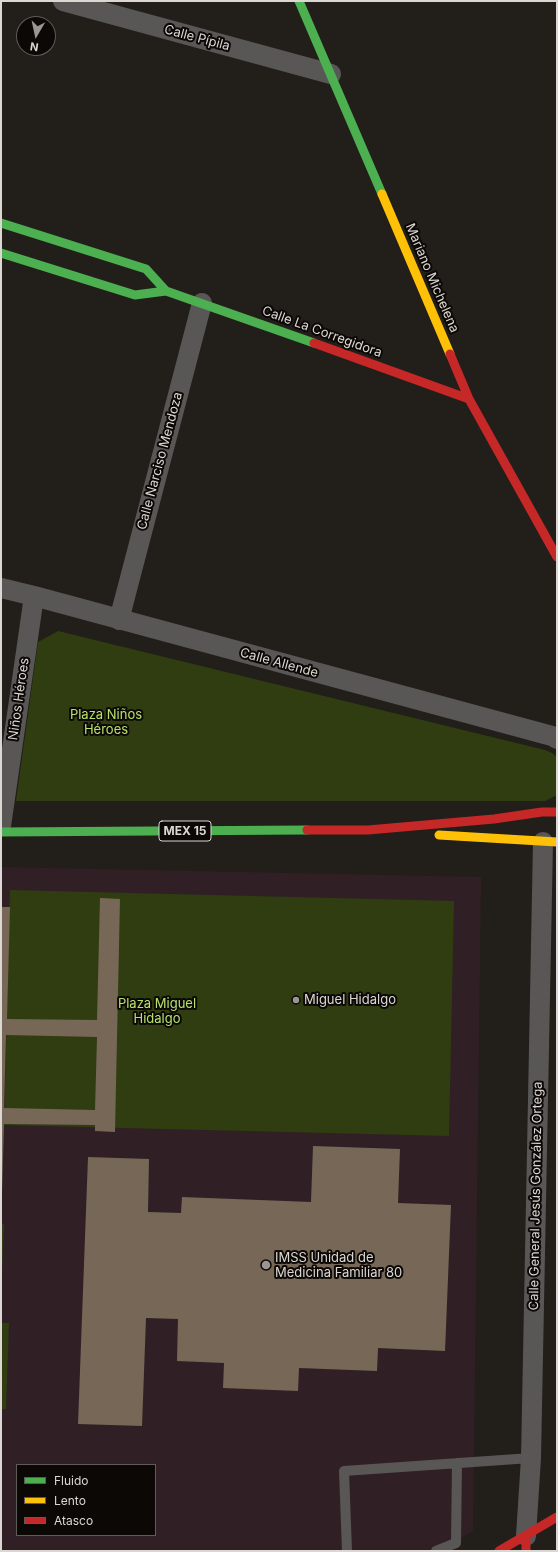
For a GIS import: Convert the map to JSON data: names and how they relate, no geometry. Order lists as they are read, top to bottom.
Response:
{
  "streets": {
    "street": [
      "Calle Pípila",
      "Mariano Michelena",
      "Calle La Corregidora",
      "Calle Narciso Mendoza",
      "Calle Allende",
      "Niños Héroes",
      "MEX 15",
      "Calle General Jesús González Ortega"
    ]
  },
  "crossings": [
    ["Calle Pípila", "Mariano Michelena"],
    ["Mariano Michelena", "Calle La Corregidora"],
    ["Calle La Corregidora", "Calle Narciso Mendoza"],
    ["Calle Narciso Mendoza", "Calle Allende"],
    ["Calle Allende", "Niños Héroes"],
    ["MEX 15", "Calle General Jesús González Ortega"]
  ],
  "parks": ["Plaza Niños Héroes", "Plaza Miguel Hidalgo"],
  "places": ["Miguel Hidalgo", "IMSS Unidad de Medicina Familiar 80"],
  "legend": ["Fluido", "Lento", "Atasco"],
  "north": "bottom"
}
